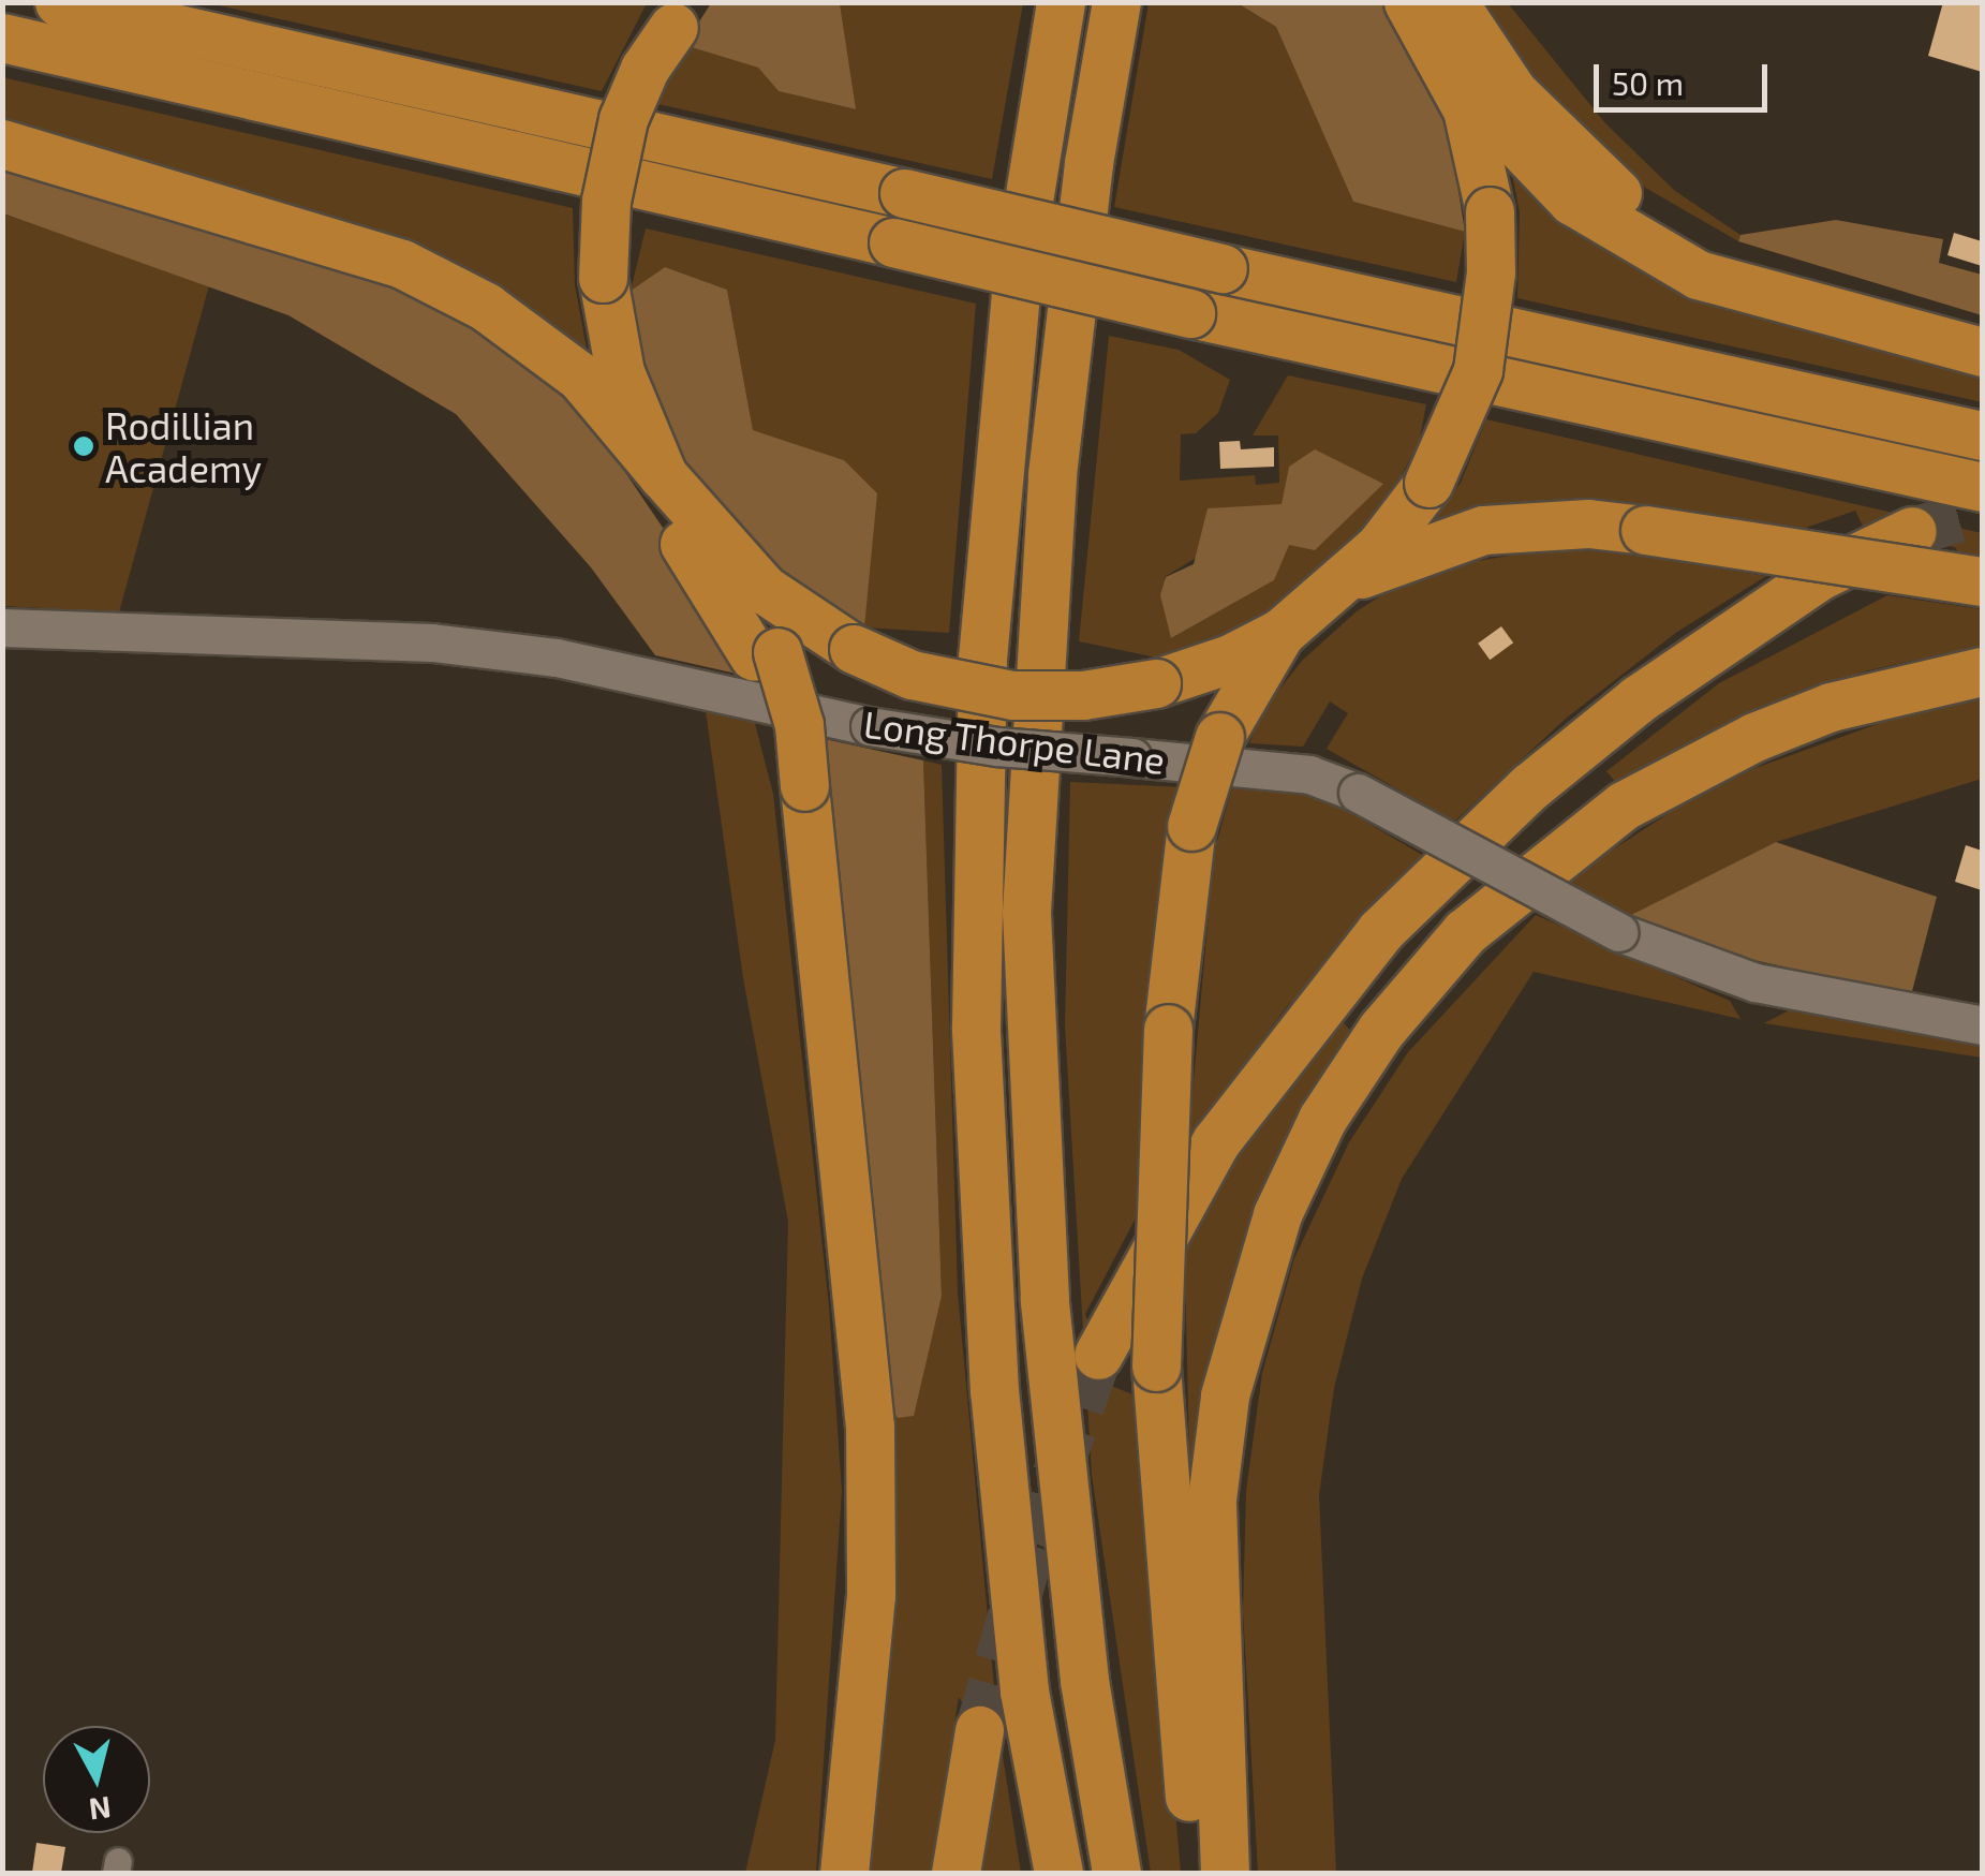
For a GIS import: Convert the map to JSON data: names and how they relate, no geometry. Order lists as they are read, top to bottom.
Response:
{
  "streets": {
    "main road": ["Long Thorpe Lane"]
  },
  "places": ["Rodillian Academy"],
  "scale_bar": "50 m",
  "north": "bottom"
}
